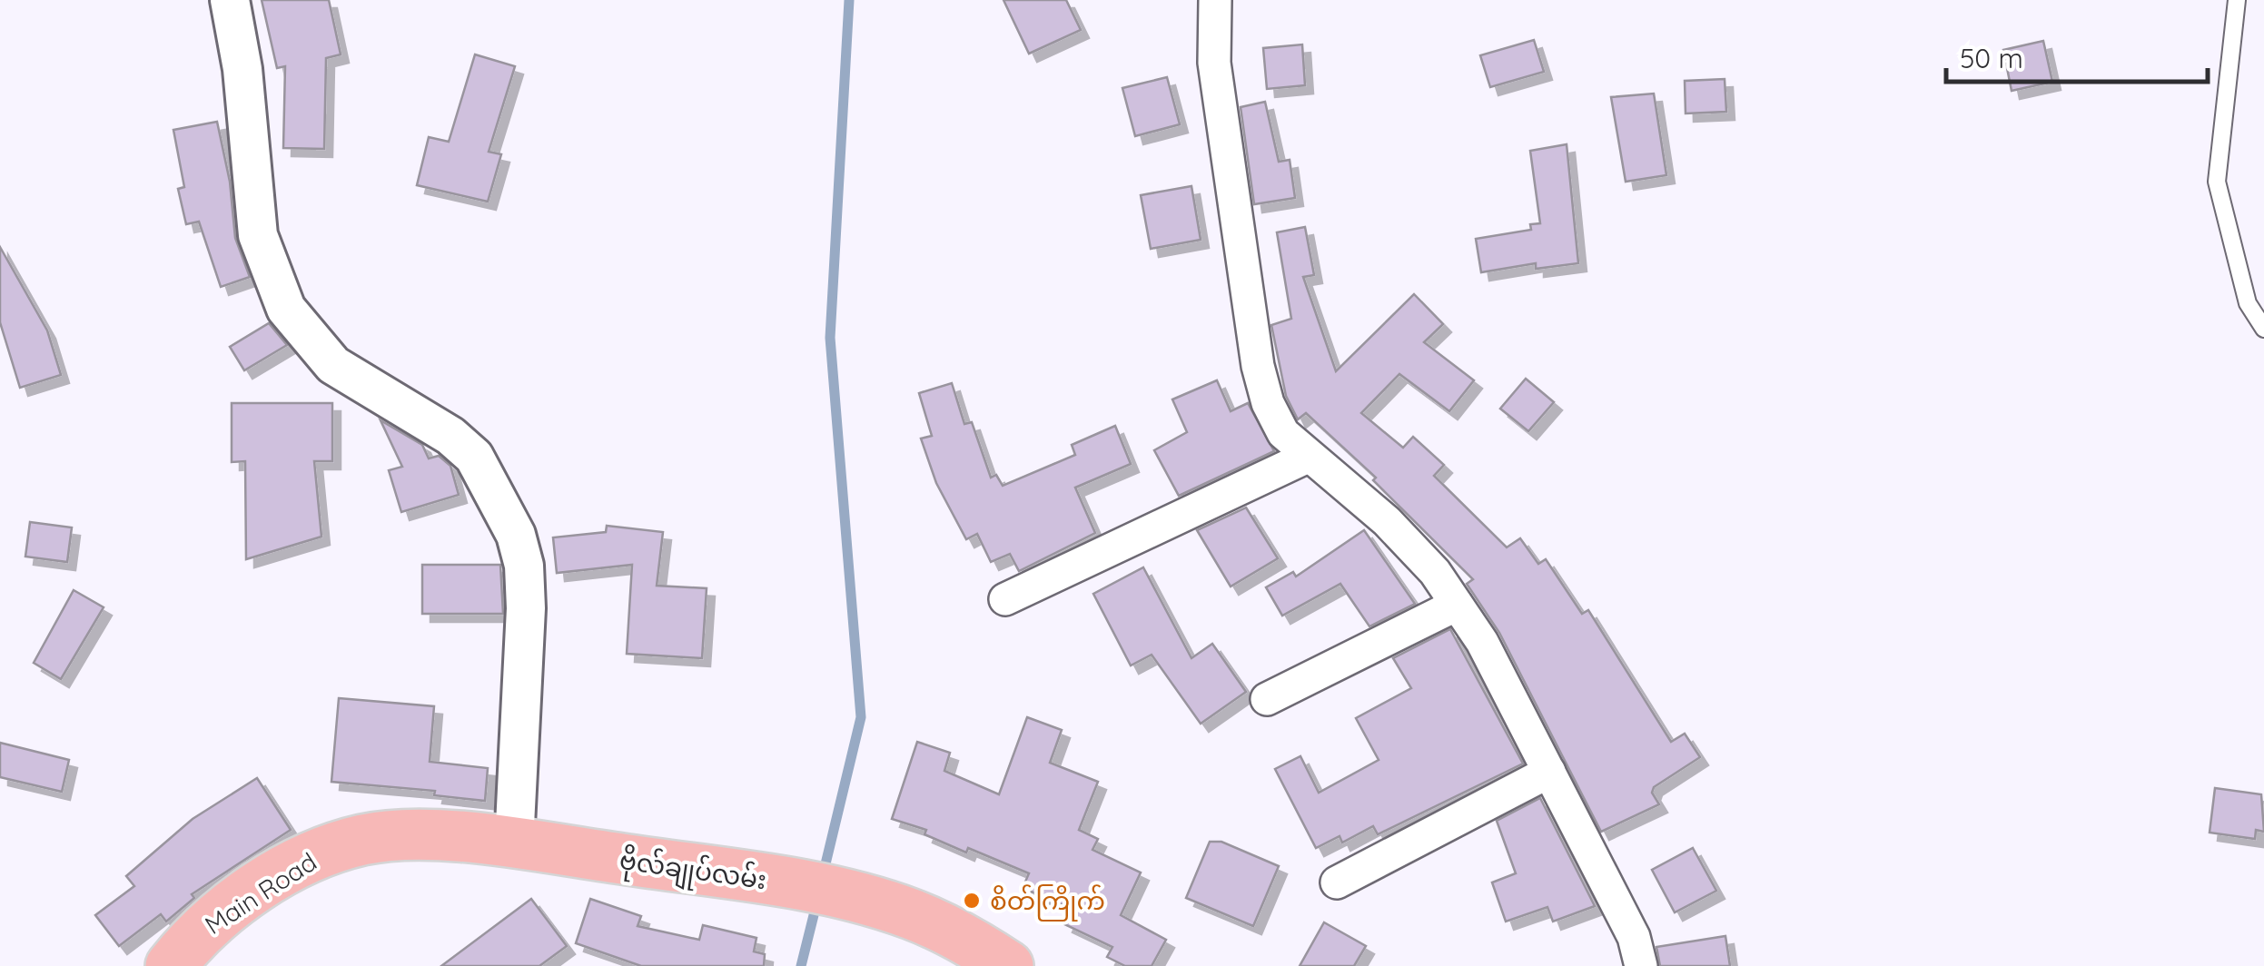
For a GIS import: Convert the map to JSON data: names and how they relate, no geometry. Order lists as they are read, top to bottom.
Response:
{
  "streets": {
    "main road": ["ဗိုလ်‌ချုပ်‌လမ်း", "Main Road"]
  },
  "crossings": [
    ["ဗိုလ်‌ချုပ်‌လမ်း", "Main Road"]
  ],
  "places": ["စိတ်ကြိုက်"],
  "scale_bar": "50 m"
}
